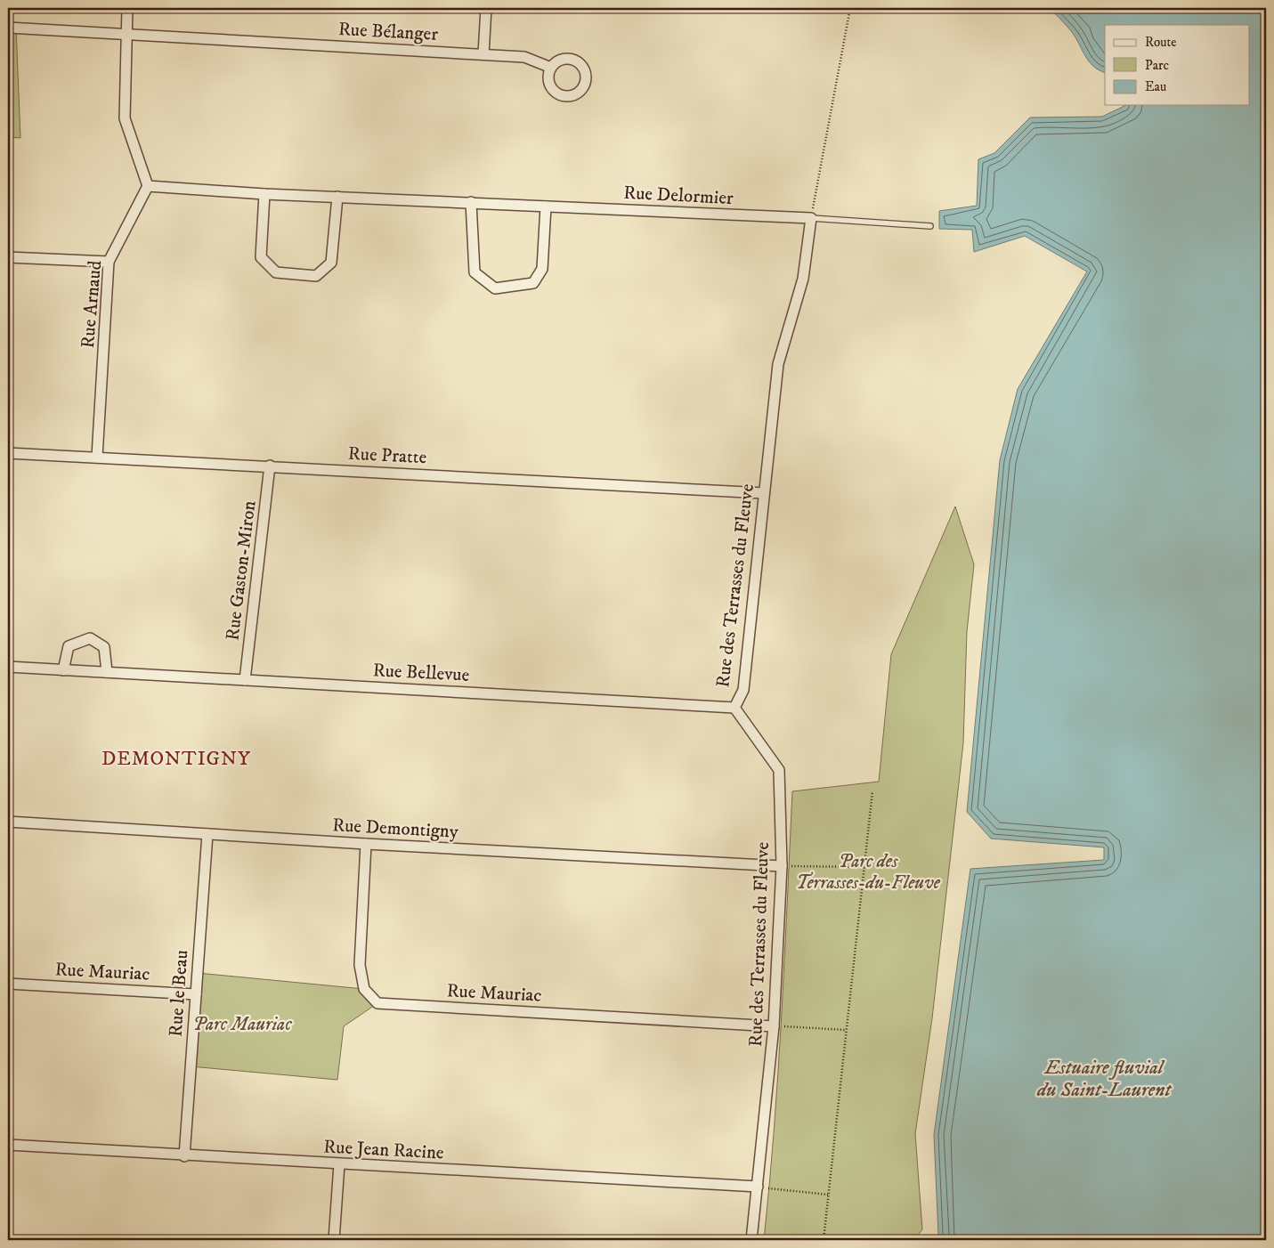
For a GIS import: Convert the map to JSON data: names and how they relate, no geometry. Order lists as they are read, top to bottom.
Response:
{
  "streets": {
    "street": [
      "Rue Bélanger",
      "Rue Delormier",
      "Rue Arnaud",
      "Rue Pratte",
      "Rue Gaston-Miron",
      "Rue des Terrasses du Fleuve",
      "Rue Bellevue",
      "Rue Demontigny",
      "Rue Mauriac",
      "Rue le Beau",
      "Rue Jean Racine"
    ]
  },
  "crossings": [
    ["Rue Delormier", "Rue Arnaud"],
    ["Rue Delormier", "Rue des Terrasses du Fleuve"],
    ["Rue Arnaud", "Rue Pratte"],
    ["Rue Pratte", "Rue Gaston-Miron"],
    ["Rue Pratte", "Rue des Terrasses du Fleuve"],
    ["Rue Gaston-Miron", "Rue Bellevue"],
    ["Rue des Terrasses du Fleuve", "Rue Bellevue"],
    ["Rue des Terrasses du Fleuve", "Rue Demontigny"],
    ["Rue des Terrasses du Fleuve", "Rue Mauriac"],
    ["Rue des Terrasses du Fleuve", "Rue Jean Racine"],
    ["Rue Demontigny", "Rue Mauriac"],
    ["Rue Demontigny", "Rue le Beau"],
    ["Rue Mauriac", "Rue le Beau"],
    ["Rue le Beau", "Rue Jean Racine"]
  ],
  "districts": ["DEMONTIGNY"],
  "water": ["Estuaire fluvial du Saint-Laurent"],
  "parks": ["Parc des Terrasses-du-Fleuve", "Parc Mauriac"],
  "legend": ["Route", "Parc", "Eau"]
}
